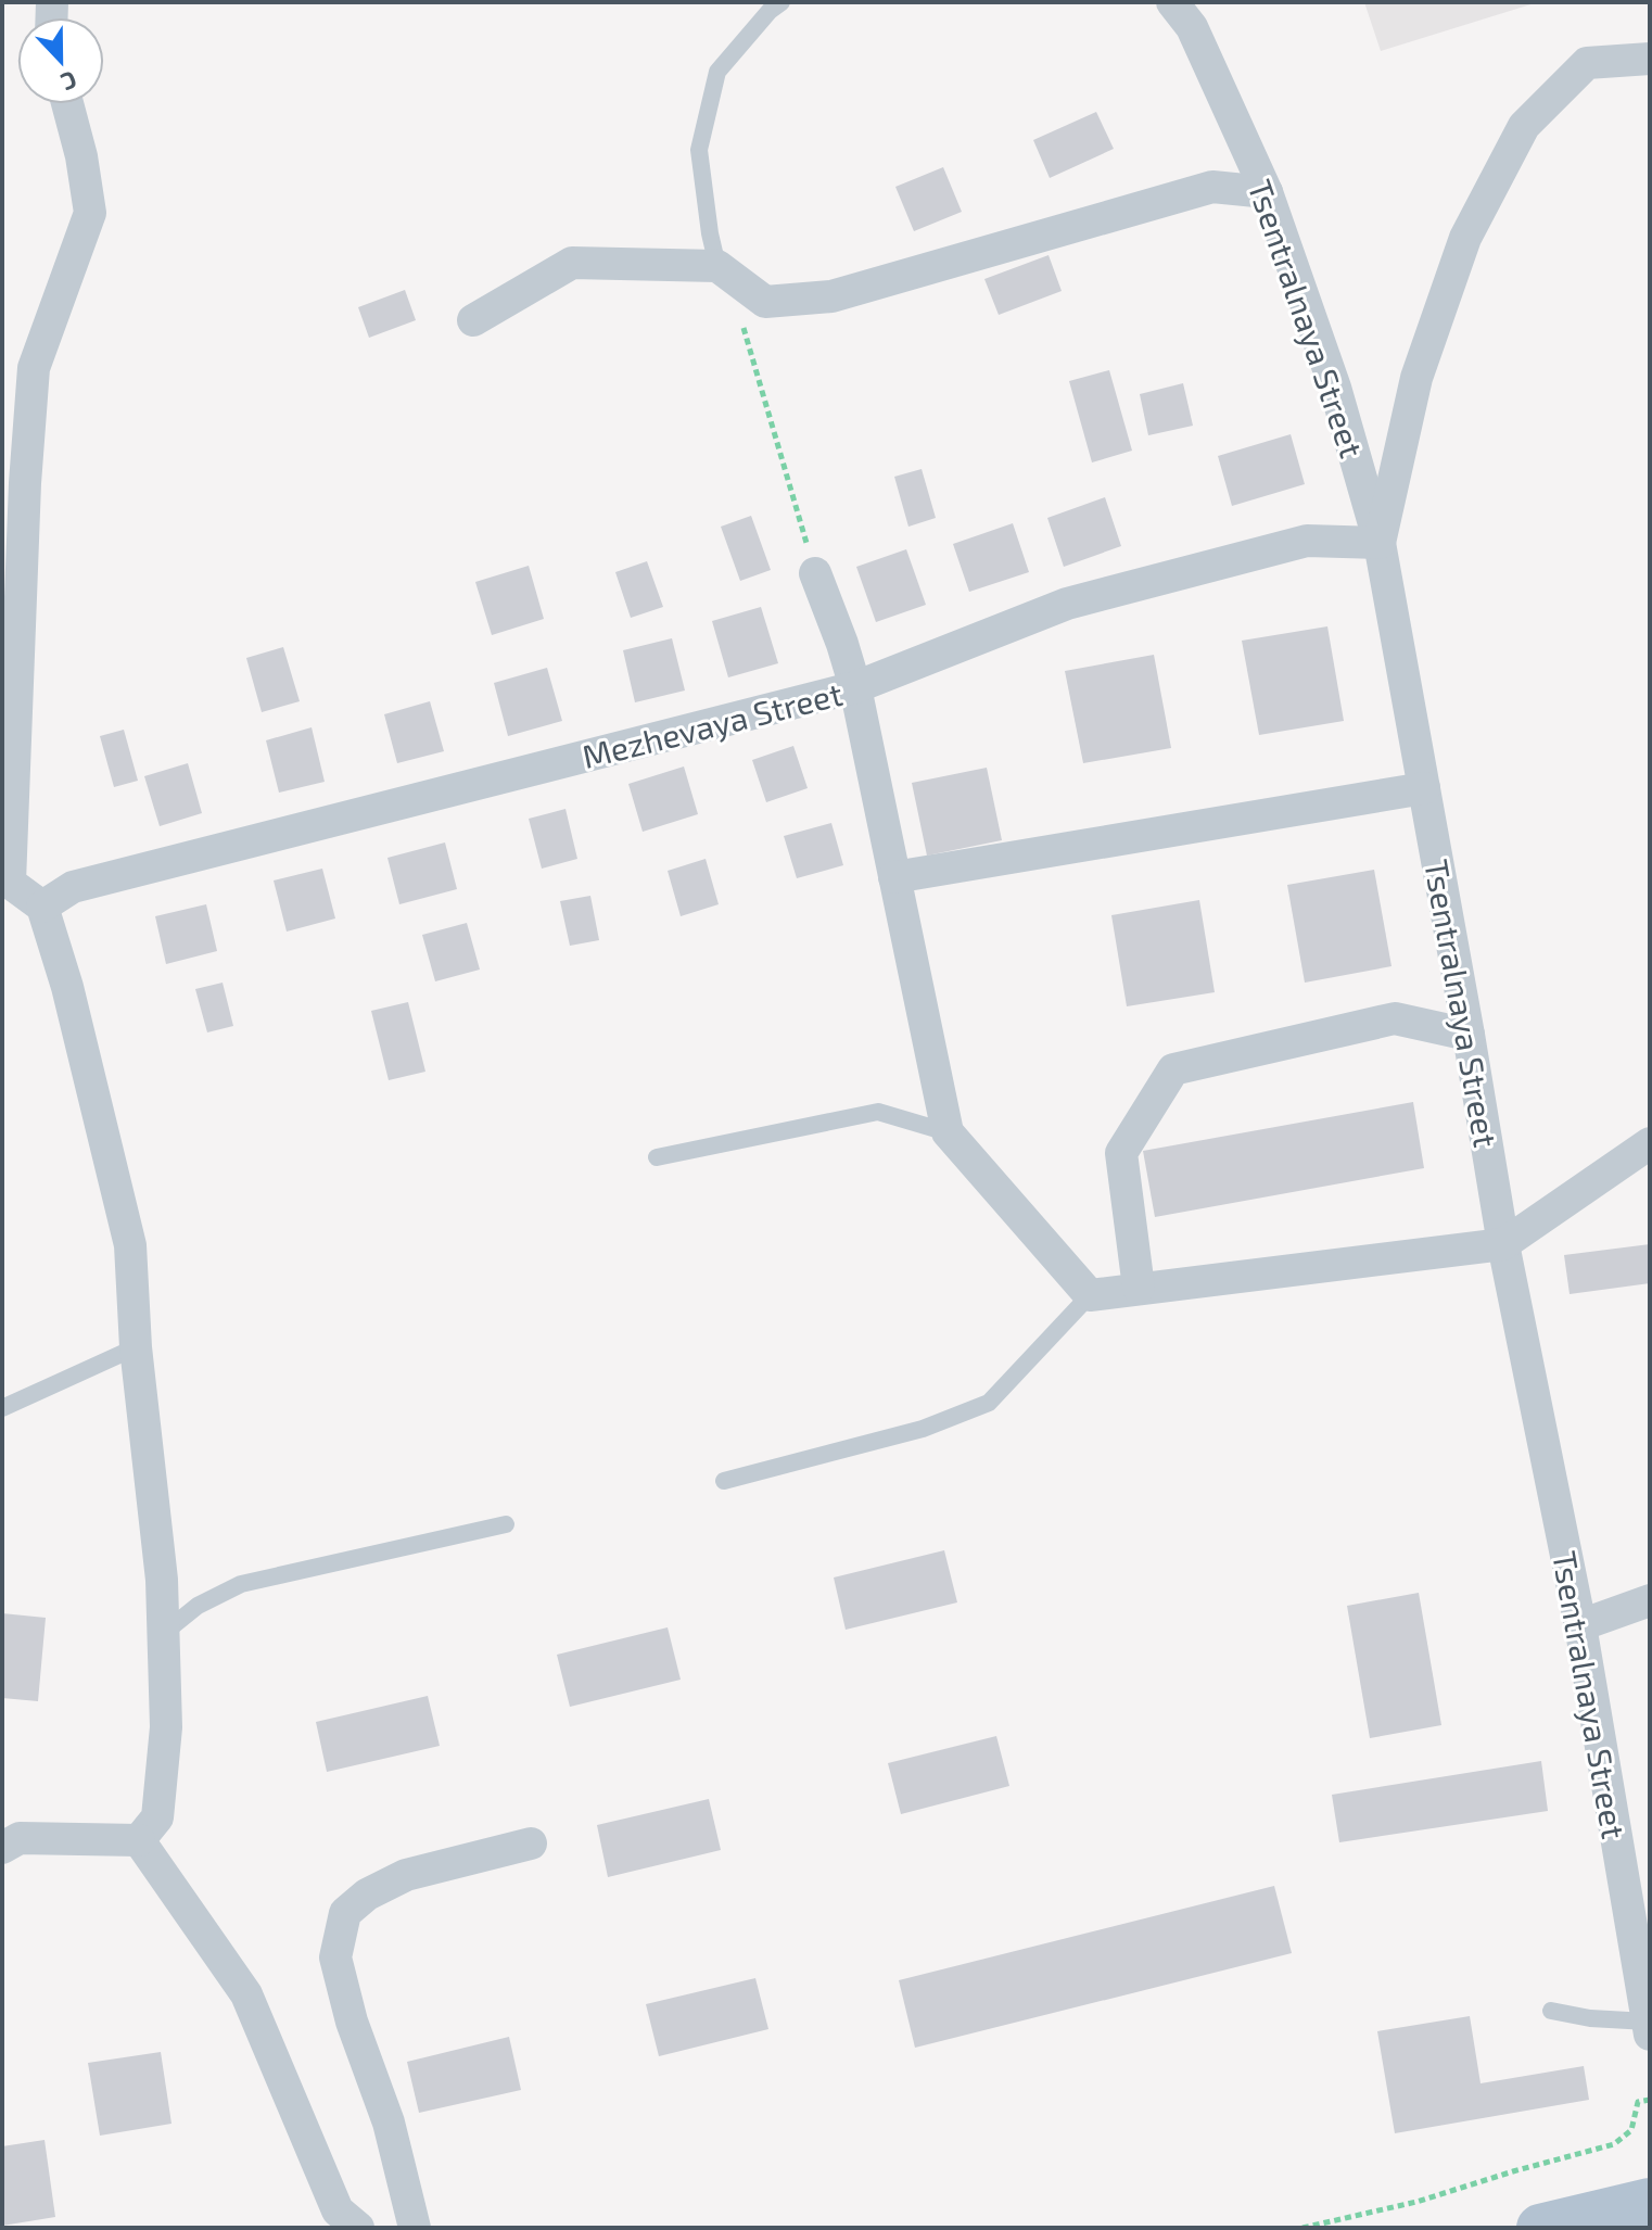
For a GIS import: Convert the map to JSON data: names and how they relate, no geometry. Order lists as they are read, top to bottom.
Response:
{
  "streets": {
    "street": ["Tsentralnaya Street", "Mezhevaya Street"]
  },
  "crossings": [
    ["Tsentralnaya Street", "Mezhevaya Street"]
  ],
  "north": "bottom"
}
